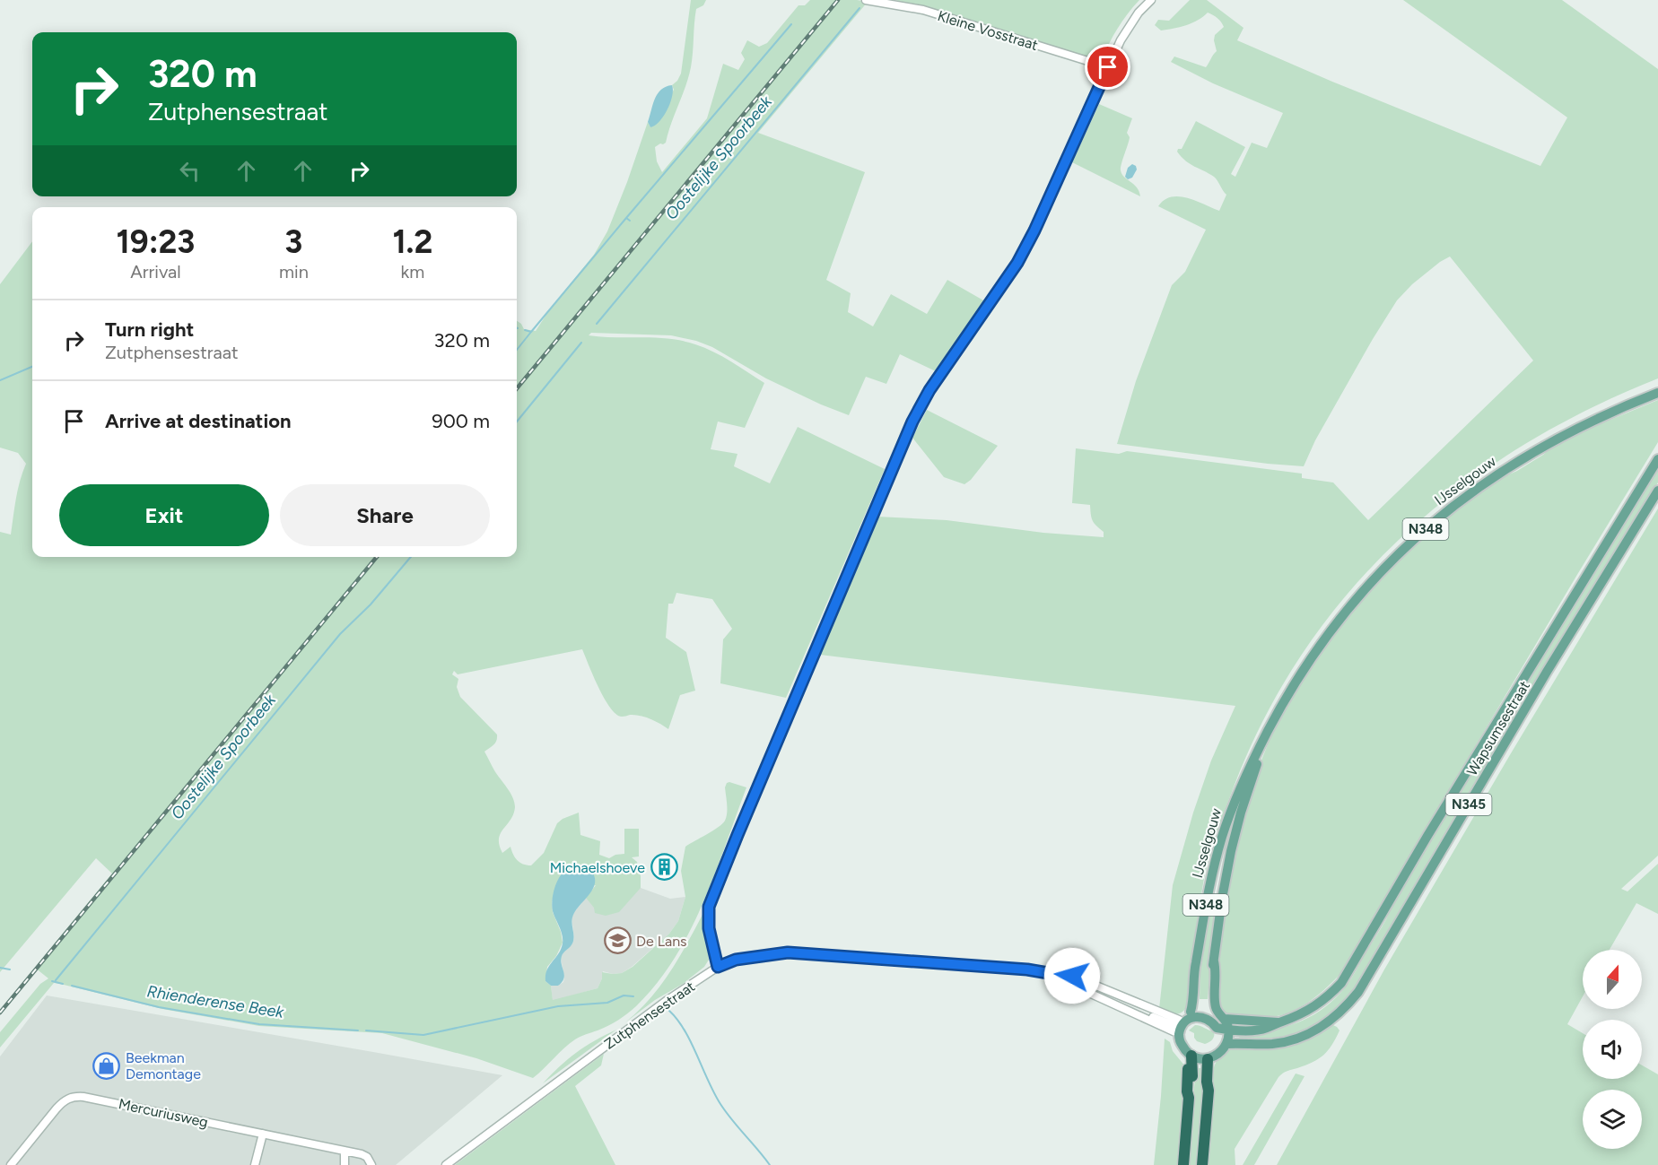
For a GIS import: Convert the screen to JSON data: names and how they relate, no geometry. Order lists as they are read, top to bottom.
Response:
{
  "streets": {
    "main road": [
      "IJsselgouw",
      "N348",
      "Wapsumsestraat",
      "N345"
    ],
    "street": ["Kleine Vosstraat", "Zutphensestraat", "Mercuriusweg"]
  },
  "water": ["Oostelijke Spoorbeek", "Rhienderense Beek"],
  "places": {
    "building": ["Michaelshoeve"],
    "school or university": ["De Lans"],
    "shop": ["Beekman Demontage"]
  },
  "north": "top",
  "page": {
    "turn": ["320 m", "Zutphensestraat"],
    "eta": [
      "19:23",
      "Arrival",
      "3",
      "min",
      "1.2",
      "km"
    ],
    "list": [
      {
        "name": "Turn right",
        "note": "Zutphensestraat",
        "value": "320 m"
      },
      {
        "name": "Arrive at destination",
        "value": "900 m"
      }
    ],
    "buttons": ["Exit", "Share"]
  }
}
